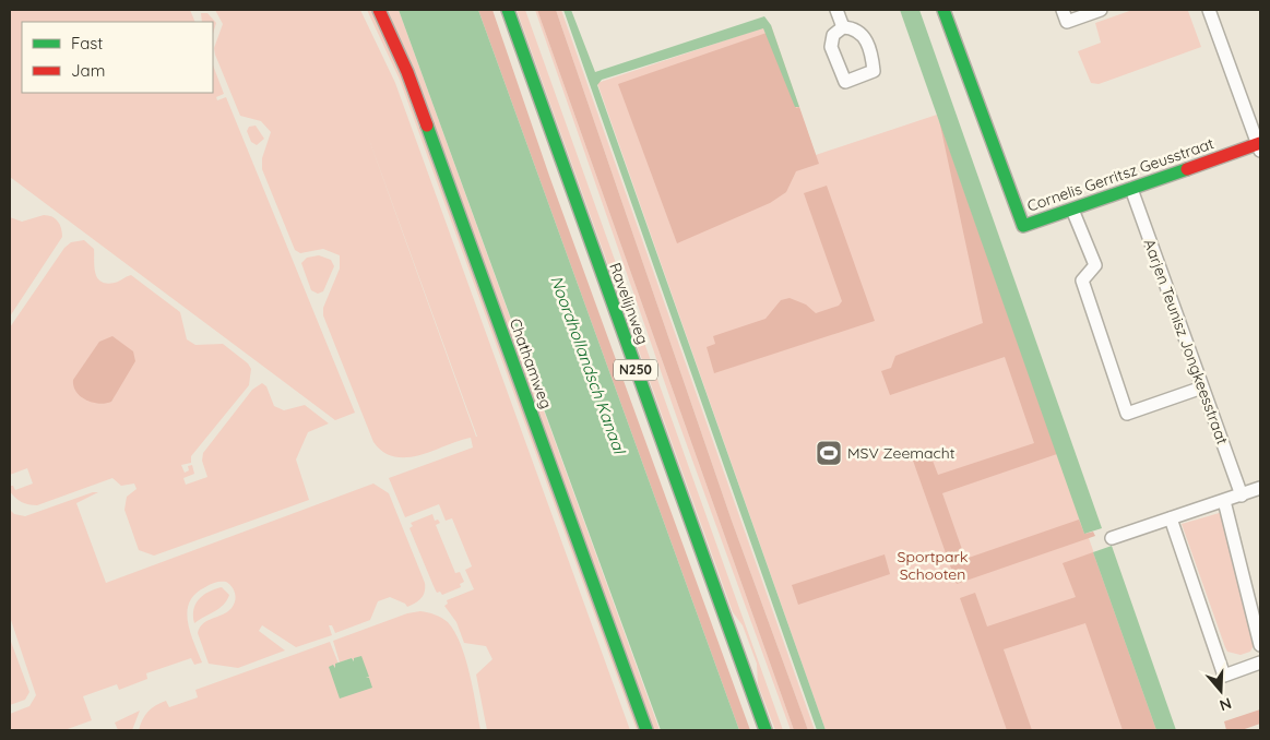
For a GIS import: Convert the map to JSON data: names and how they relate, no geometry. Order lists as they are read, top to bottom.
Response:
{
  "streets": {
    "street": [
      "Cornelis Gerritsz Geusstraat",
      "Ravelijnweg",
      "Aarjen Teunisz Jongkeesstraat",
      "Chathamweg",
      "N250"
    ]
  },
  "crossings": [
    ["Cornelis Gerritsz Geusstraat", "Aarjen Teunisz Jongkeesstraat"]
  ],
  "water": ["Noordhollandsch Kanaal"],
  "parks": ["Sportpark Schooten"],
  "places": {
    "sports": ["MSV Zeemacht"]
  },
  "legend": ["Fast", "Jam"],
  "north": "bottom"
}
